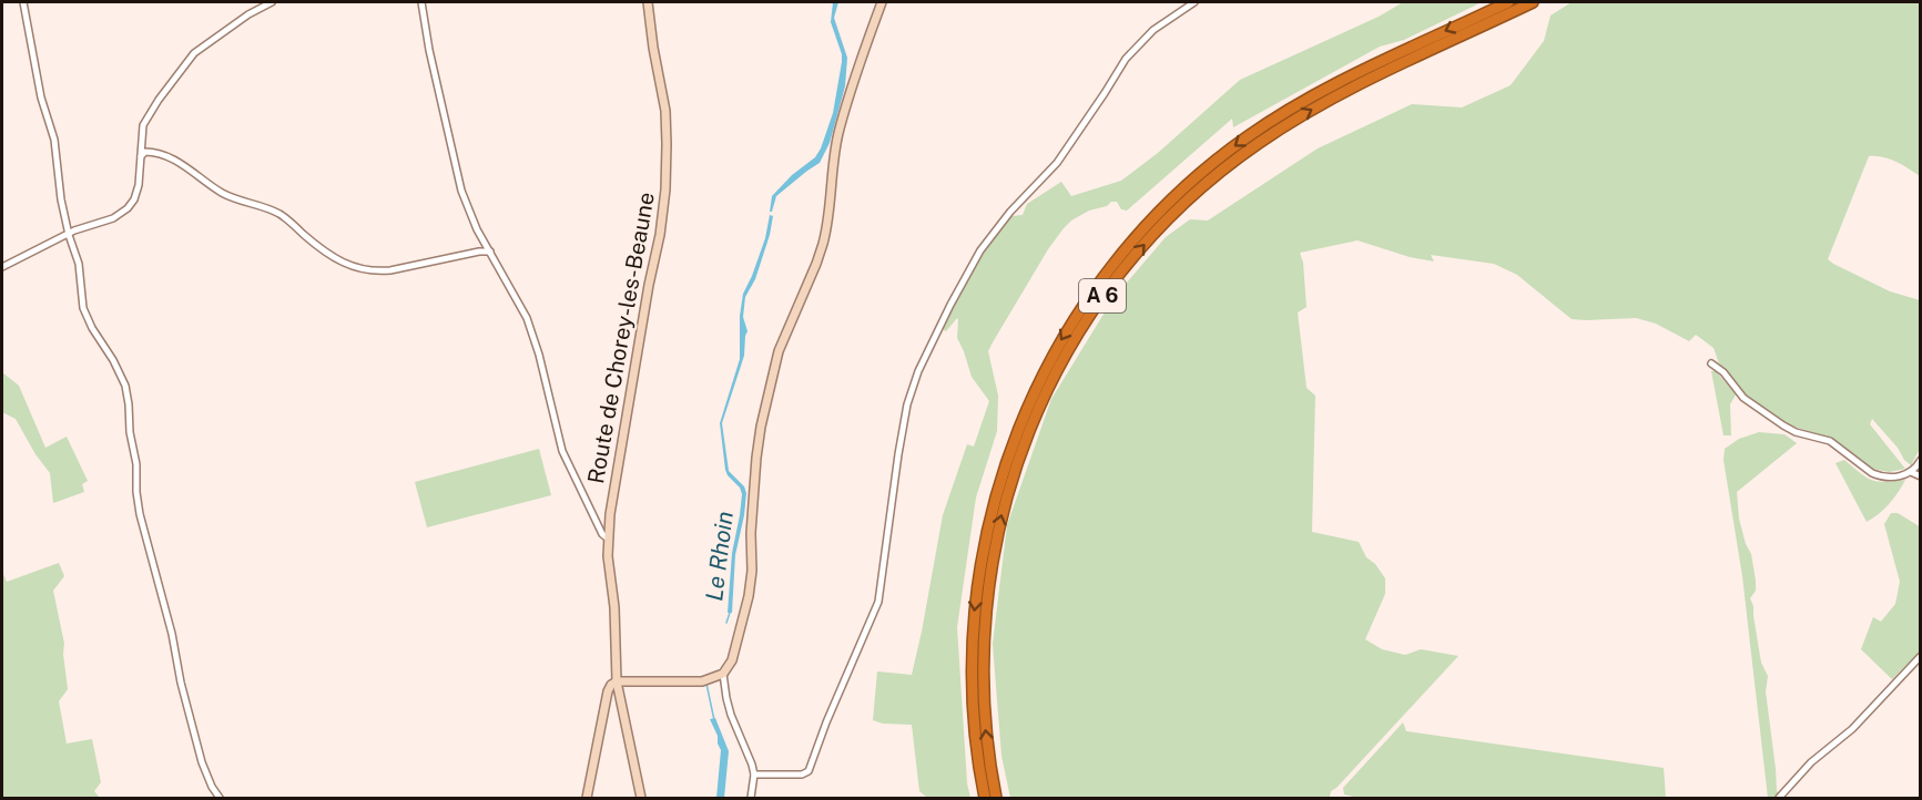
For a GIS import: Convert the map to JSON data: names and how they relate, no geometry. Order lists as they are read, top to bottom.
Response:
{
  "streets": {
    "highway": ["A 6"],
    "street": ["Route de Chorey-les-Beaune"]
  },
  "water": ["Le Rhoin"]
}
